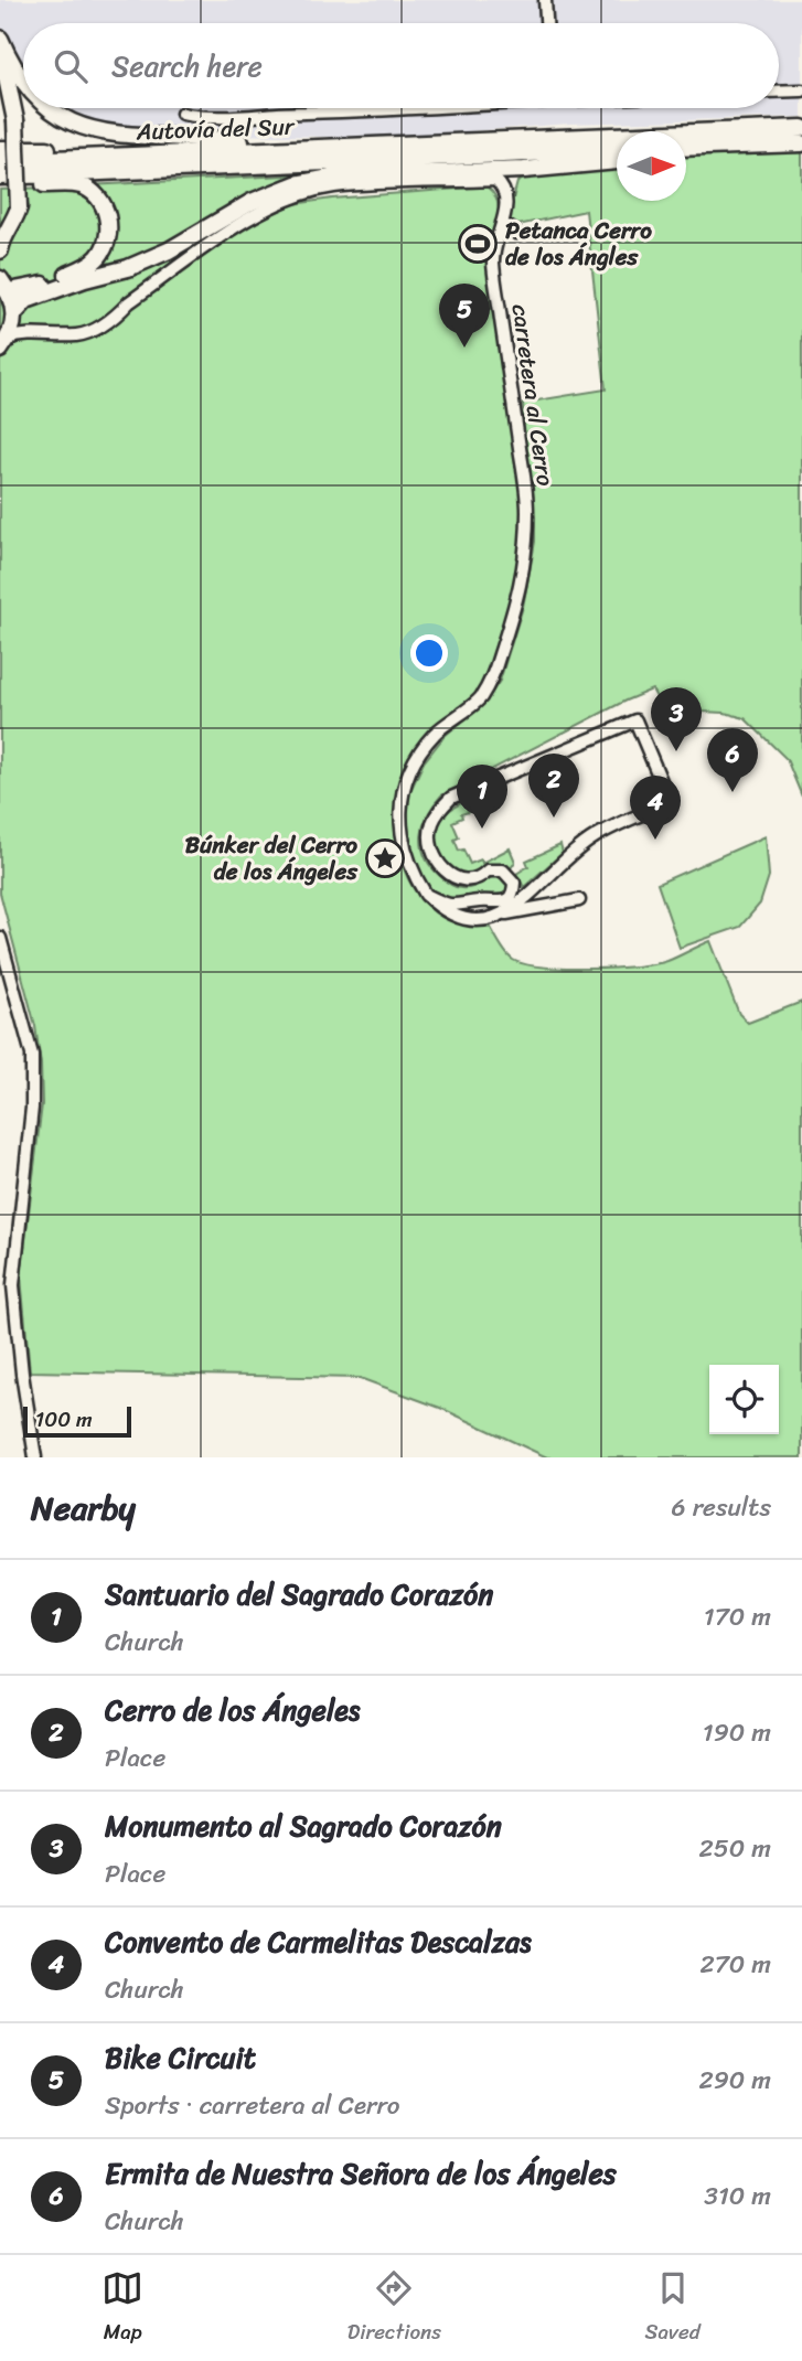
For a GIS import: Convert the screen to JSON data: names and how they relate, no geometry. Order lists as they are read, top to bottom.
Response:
{
  "streets": {
    "highway": ["Autovía del Sur"],
    "street": ["carretera al Cerro"]
  },
  "places": {
    "sports": ["Petanca Cerro de los Ángles"],
    "place": ["Búnker del Cerro de los Ángeles"]
  },
  "scale_bar": "100 m",
  "north": "right",
  "page": {
    "search": "Search here",
    "pins": [
      "5",
      "3",
      "6",
      "2",
      "1",
      "4"
    ],
    "scale": "100 m",
    "heading": ["Nearby", "6 results"],
    "list": [
      {
        "mark": "1",
        "name": "Santuario del Sagrado Corazón",
        "note": "Church",
        "value": "170 m"
      },
      {
        "mark": "2",
        "name": "Cerro de los Ángeles",
        "note": "Place",
        "value": "190 m"
      },
      {
        "mark": "3",
        "name": "Monumento al Sagrado Corazón",
        "note": "Place",
        "value": "250 m"
      },
      {
        "mark": "4",
        "name": "Convento de Carmelitas Descalzas",
        "note": "Church",
        "value": "270 m"
      },
      {
        "mark": "5",
        "name": "Bike Circuit",
        "note": "Sports · carretera al Cerro",
        "value": "290 m"
      },
      {
        "mark": "6",
        "name": "Ermita de Nuestra Señora de los Ángeles",
        "note": "Church",
        "value": "310 m"
      }
    ],
    "nav": ["Map", "Directions", "Saved"]
  }
}
